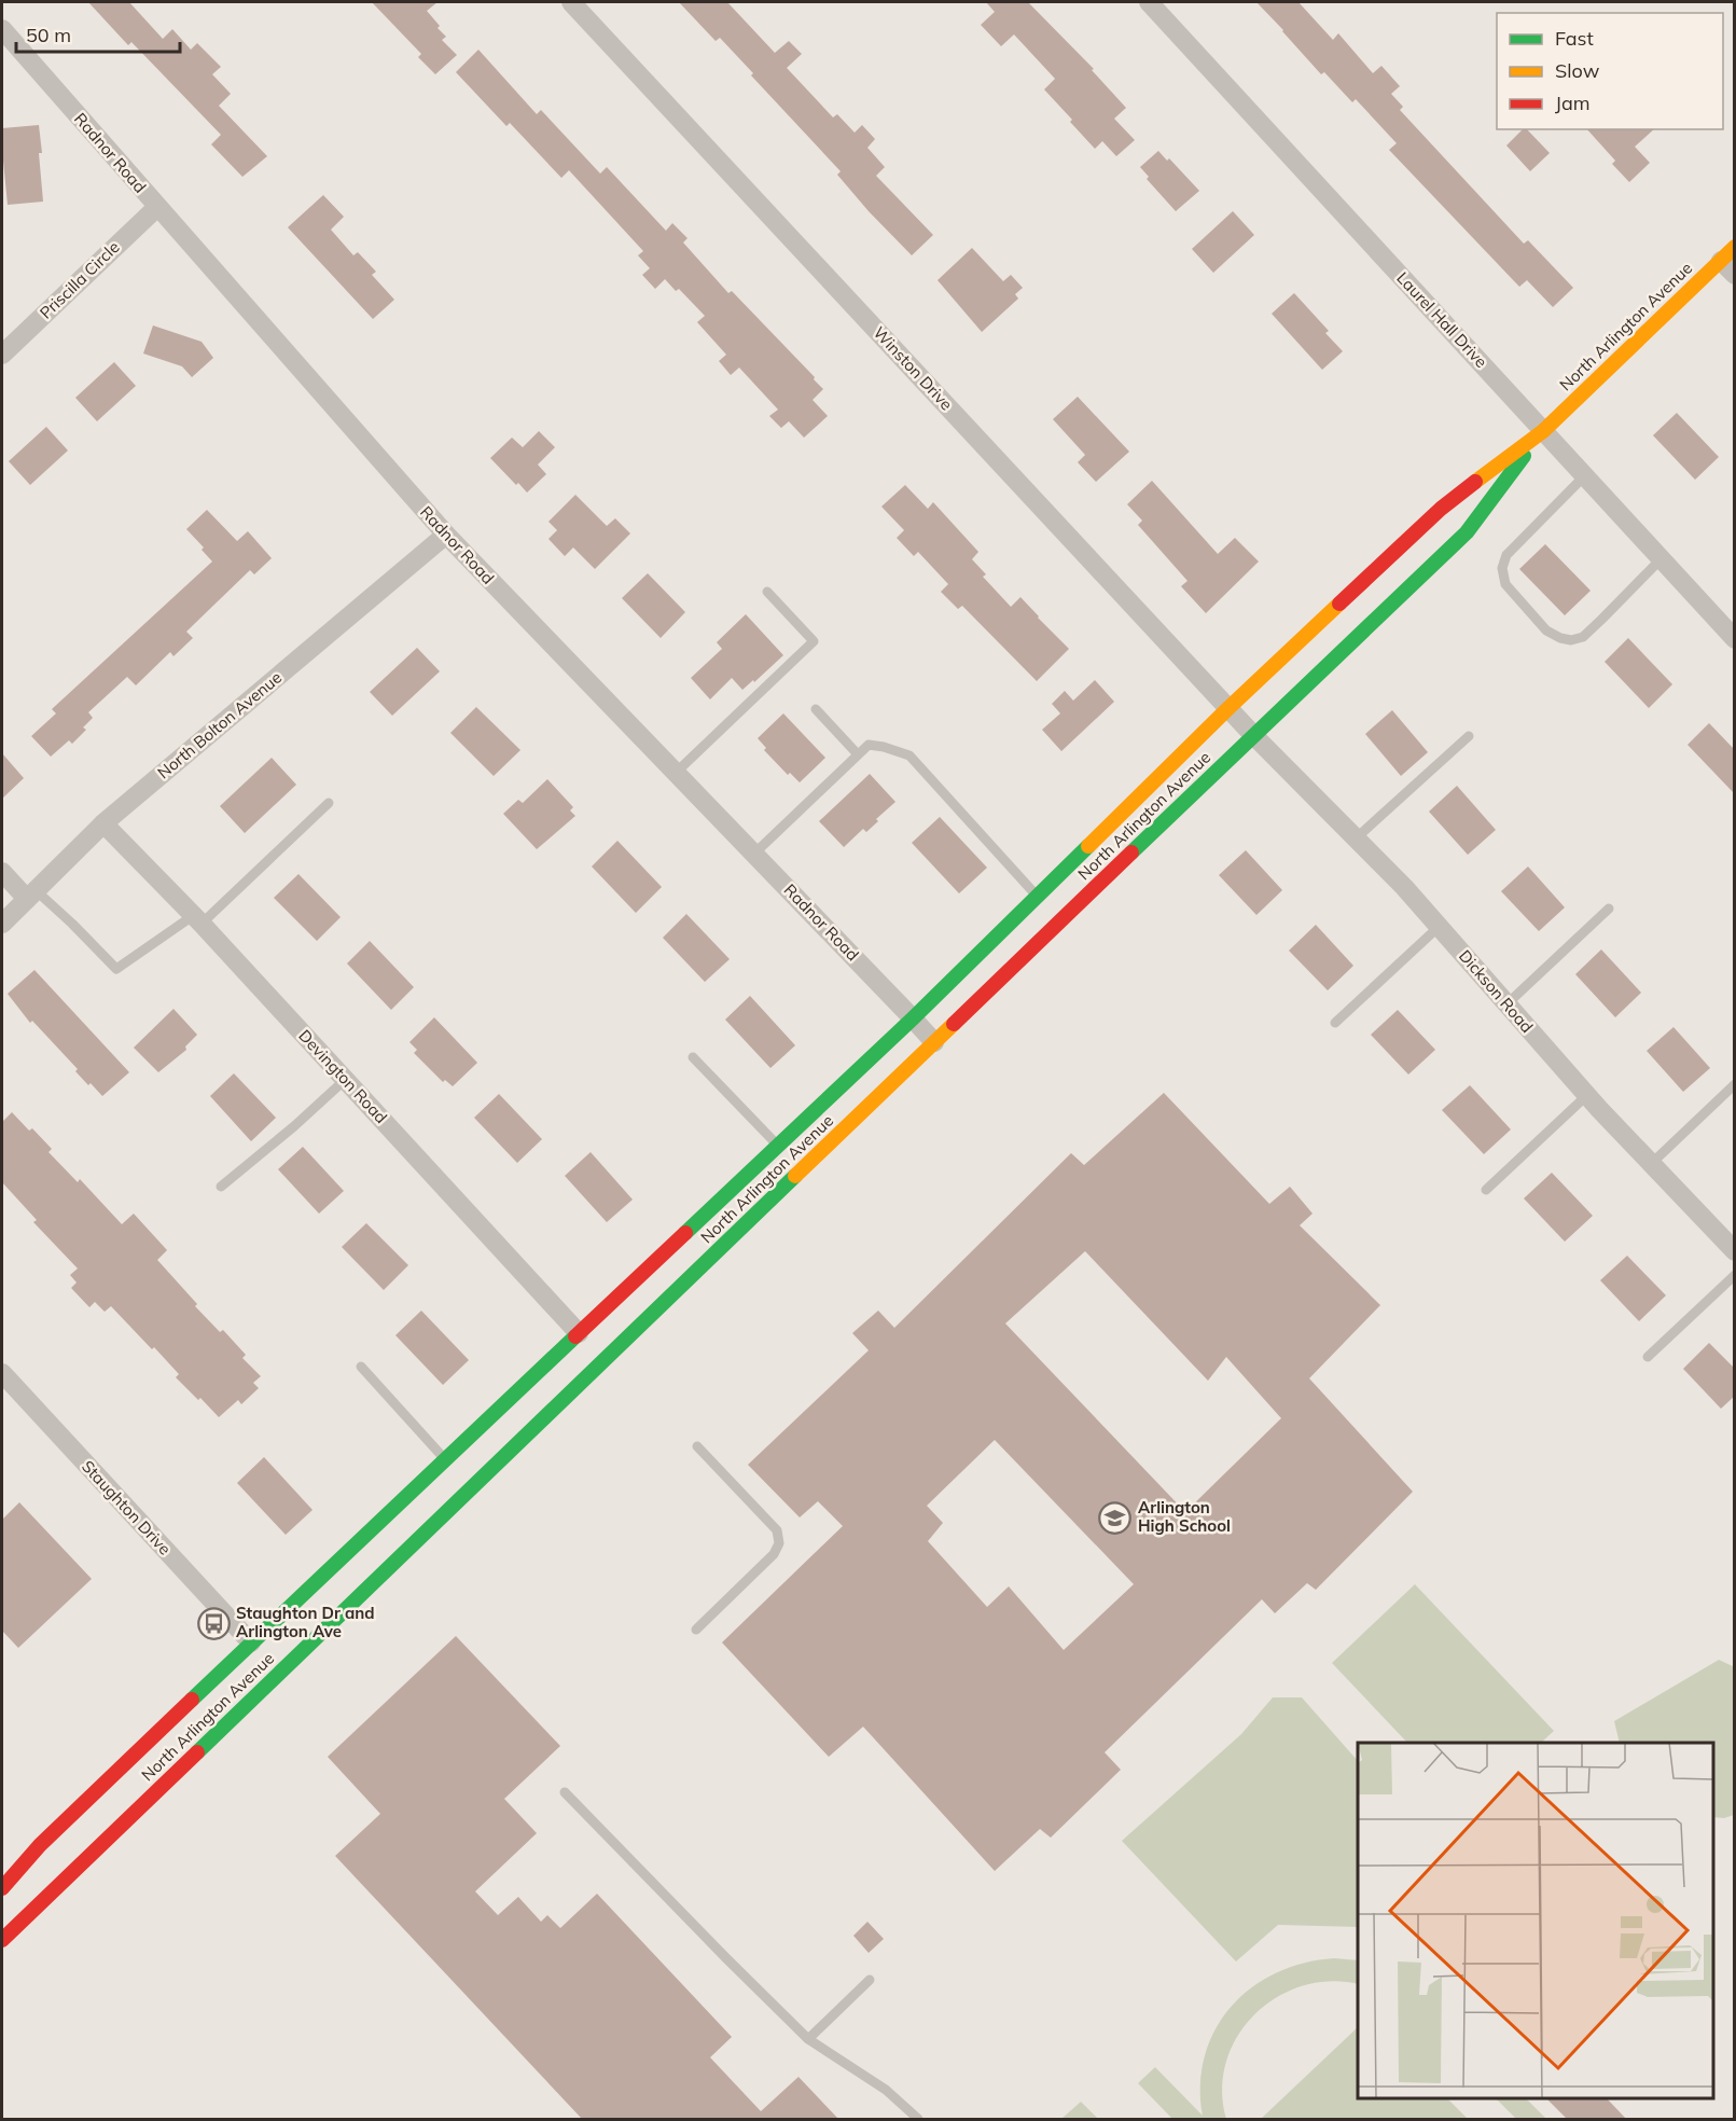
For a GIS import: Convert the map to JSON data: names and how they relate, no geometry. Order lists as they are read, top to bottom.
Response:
{
  "streets": {
    "main road": ["North Arlington Avenue"],
    "street": [
      "Radnor Road",
      "Priscilla Circle",
      "Laurel Hall Drive",
      "Winston Drive",
      "North Bolton Avenue",
      "Dickson Road",
      "Devington Road",
      "Staughton Drive"
    ]
  },
  "crossings": [
    ["Radnor Road", "Priscilla Circle"],
    ["Radnor Road", "North Arlington Avenue"],
    ["Radnor Road", "North Bolton Avenue"],
    ["Laurel Hall Drive", "North Arlington Avenue"],
    ["North Arlington Avenue", "Winston Drive"],
    ["North Arlington Avenue", "Dickson Road"],
    ["North Arlington Avenue", "Devington Road"],
    ["North Arlington Avenue", "Staughton Drive"],
    ["Winston Drive", "Dickson Road"],
    ["North Bolton Avenue", "Devington Road"]
  ],
  "places": {
    "school or university": ["Arlington High School"],
    "bus stop": ["Staughton Dr and Arlington Ave"]
  },
  "legend": ["Fast", "Slow", "Jam"],
  "scale_bar": "50 m"
}
